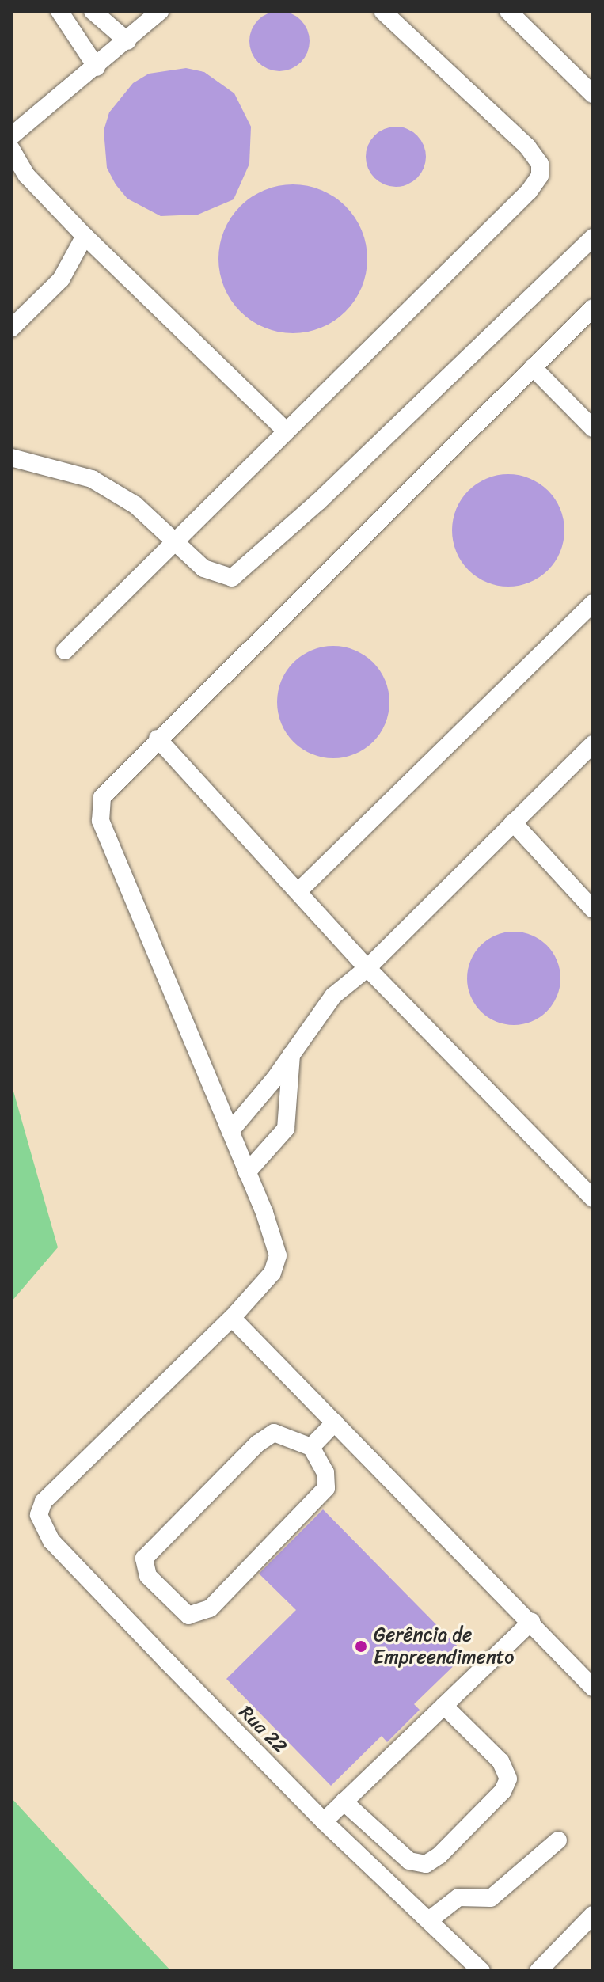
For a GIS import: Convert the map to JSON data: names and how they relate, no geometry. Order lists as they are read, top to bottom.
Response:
{
  "streets": {
    "lane": ["Rua 22"]
  },
  "places": ["Gerência de Empreendimento"]
}
